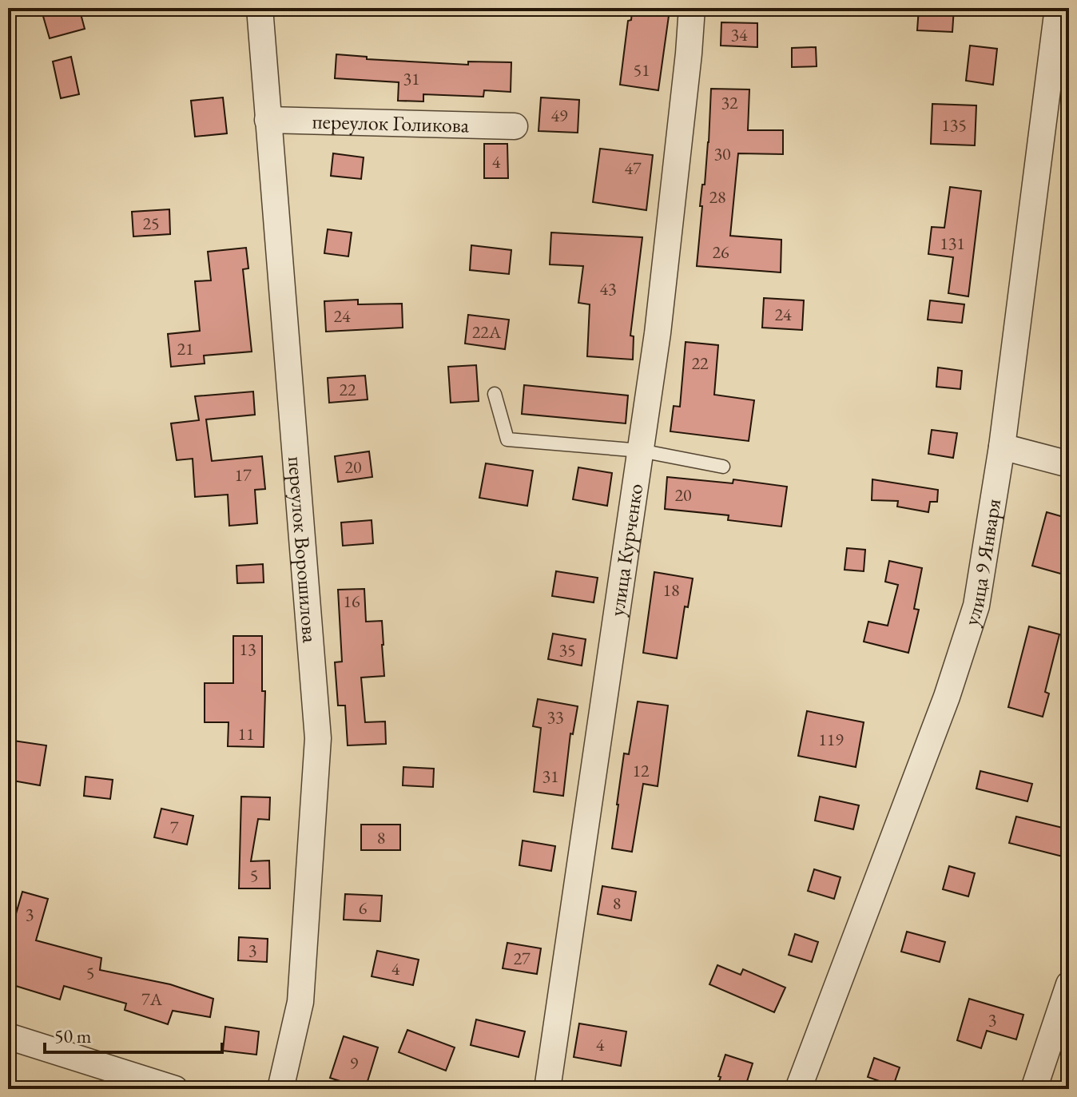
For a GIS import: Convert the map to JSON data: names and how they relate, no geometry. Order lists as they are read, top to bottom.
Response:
{
  "streets": {
    "street": [
      "переулок Голикова",
      "переулок Ворошилова",
      "улица Курченко",
      "улица 9 Января"
    ]
  },
  "crossings": [
    ["переулок Голикова", "переулок Ворошилова"]
  ],
  "house_numbers": [
    "34",
    "51",
    "31",
    "32",
    "49",
    "135",
    "30",
    "4",
    "47",
    "28",
    "25",
    "131",
    "26",
    "43",
    "24",
    "24",
    "22А",
    "21",
    "22",
    "22",
    "20",
    "17",
    "20",
    "18",
    "16",
    "13",
    "35",
    "33",
    "11",
    "119",
    "12",
    "31",
    "7",
    "8",
    "5",
    "8",
    "6",
    "3",
    "3",
    "27",
    "4",
    "5",
    "7А",
    "3",
    "4",
    "9"
  ],
  "scale_bar": "50 m"
}
